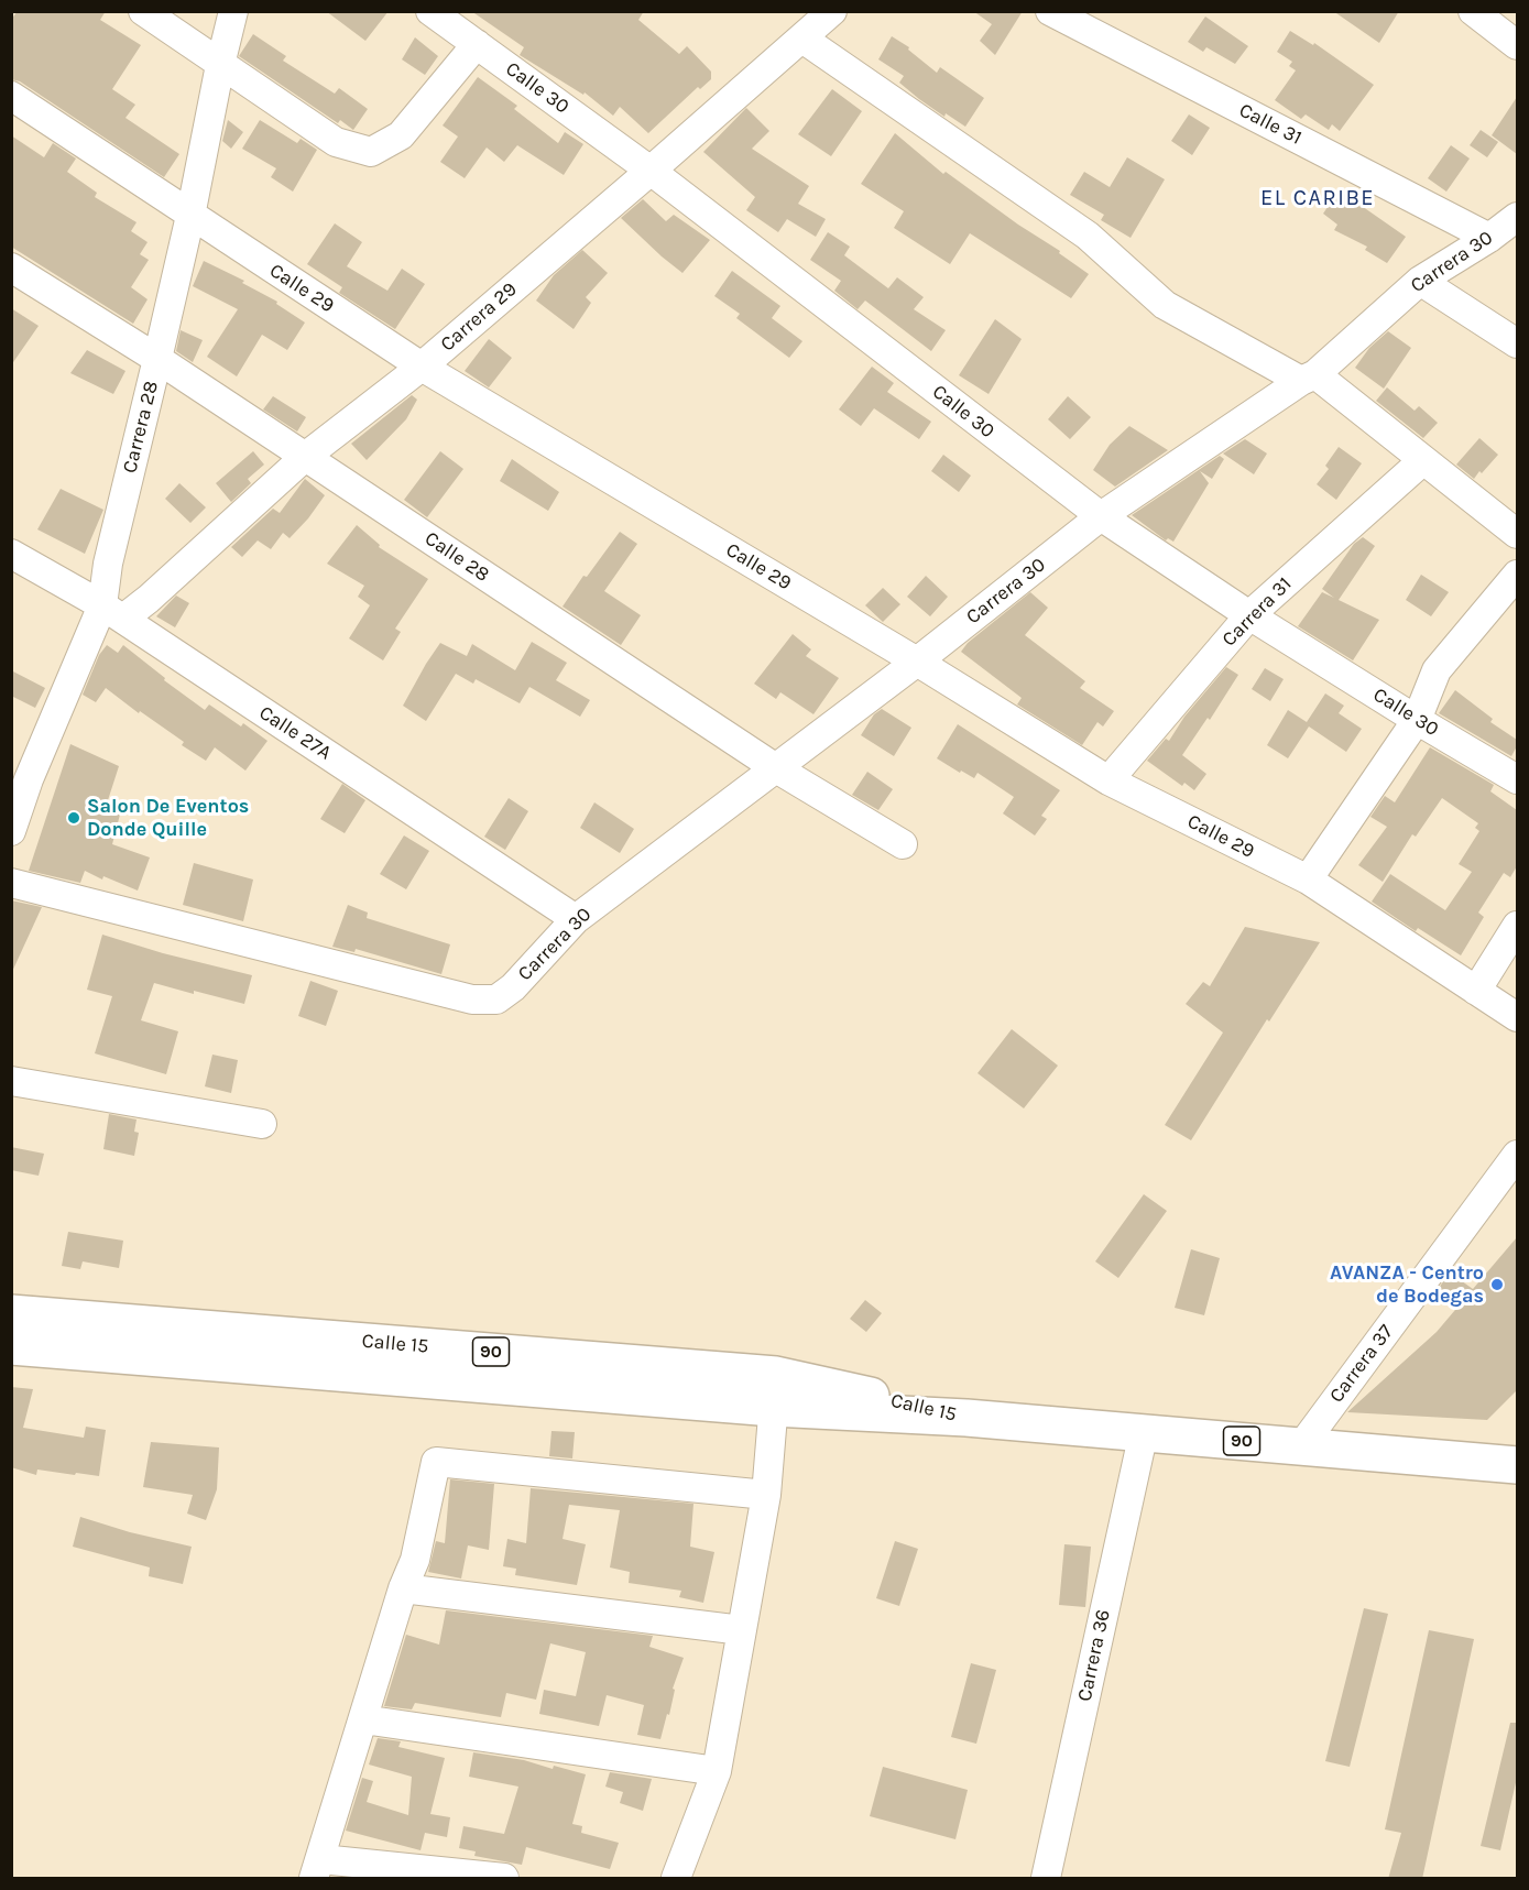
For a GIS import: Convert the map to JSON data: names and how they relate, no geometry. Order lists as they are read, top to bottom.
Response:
{
  "streets": {
    "highway": ["Calle 15", "90"],
    "street": [
      "Calle 30",
      "Calle 31",
      "Carrera 30",
      "Calle 29",
      "Carrera 29",
      "Carrera 28",
      "Calle 28",
      "Carrera 31",
      "Calle 27A",
      "Carrera 37",
      "Carrera 36"
    ]
  },
  "crossings": [
    ["Calle 30", "Carrera 30"],
    ["Calle 30", "Carrera 29"],
    ["Calle 30", "Carrera 31"],
    ["Calle 31", "Carrera 30"],
    ["Carrera 30", "Calle 29"],
    ["Carrera 30", "Calle 28"],
    ["Carrera 30", "Calle 27A"],
    ["Calle 29", "Carrera 29"],
    ["Calle 29", "Carrera 28"],
    ["Calle 29", "Carrera 31"],
    ["Carrera 29", "Carrera 28"],
    ["Carrera 29", "Calle 28"],
    ["Carrera 29", "Calle 27A"],
    ["Carrera 28", "Calle 28"],
    ["Carrera 28", "Calle 27A"],
    ["Calle 15", "90"],
    ["Calle 15", "Carrera 36"],
    ["90", "Carrera 37"],
    ["90", "Carrera 36"]
  ],
  "districts": ["EL CARIBE"],
  "places": ["Salon De Eventos Donde Quille", "AVANZA - Centro de Bodegas"]
}
